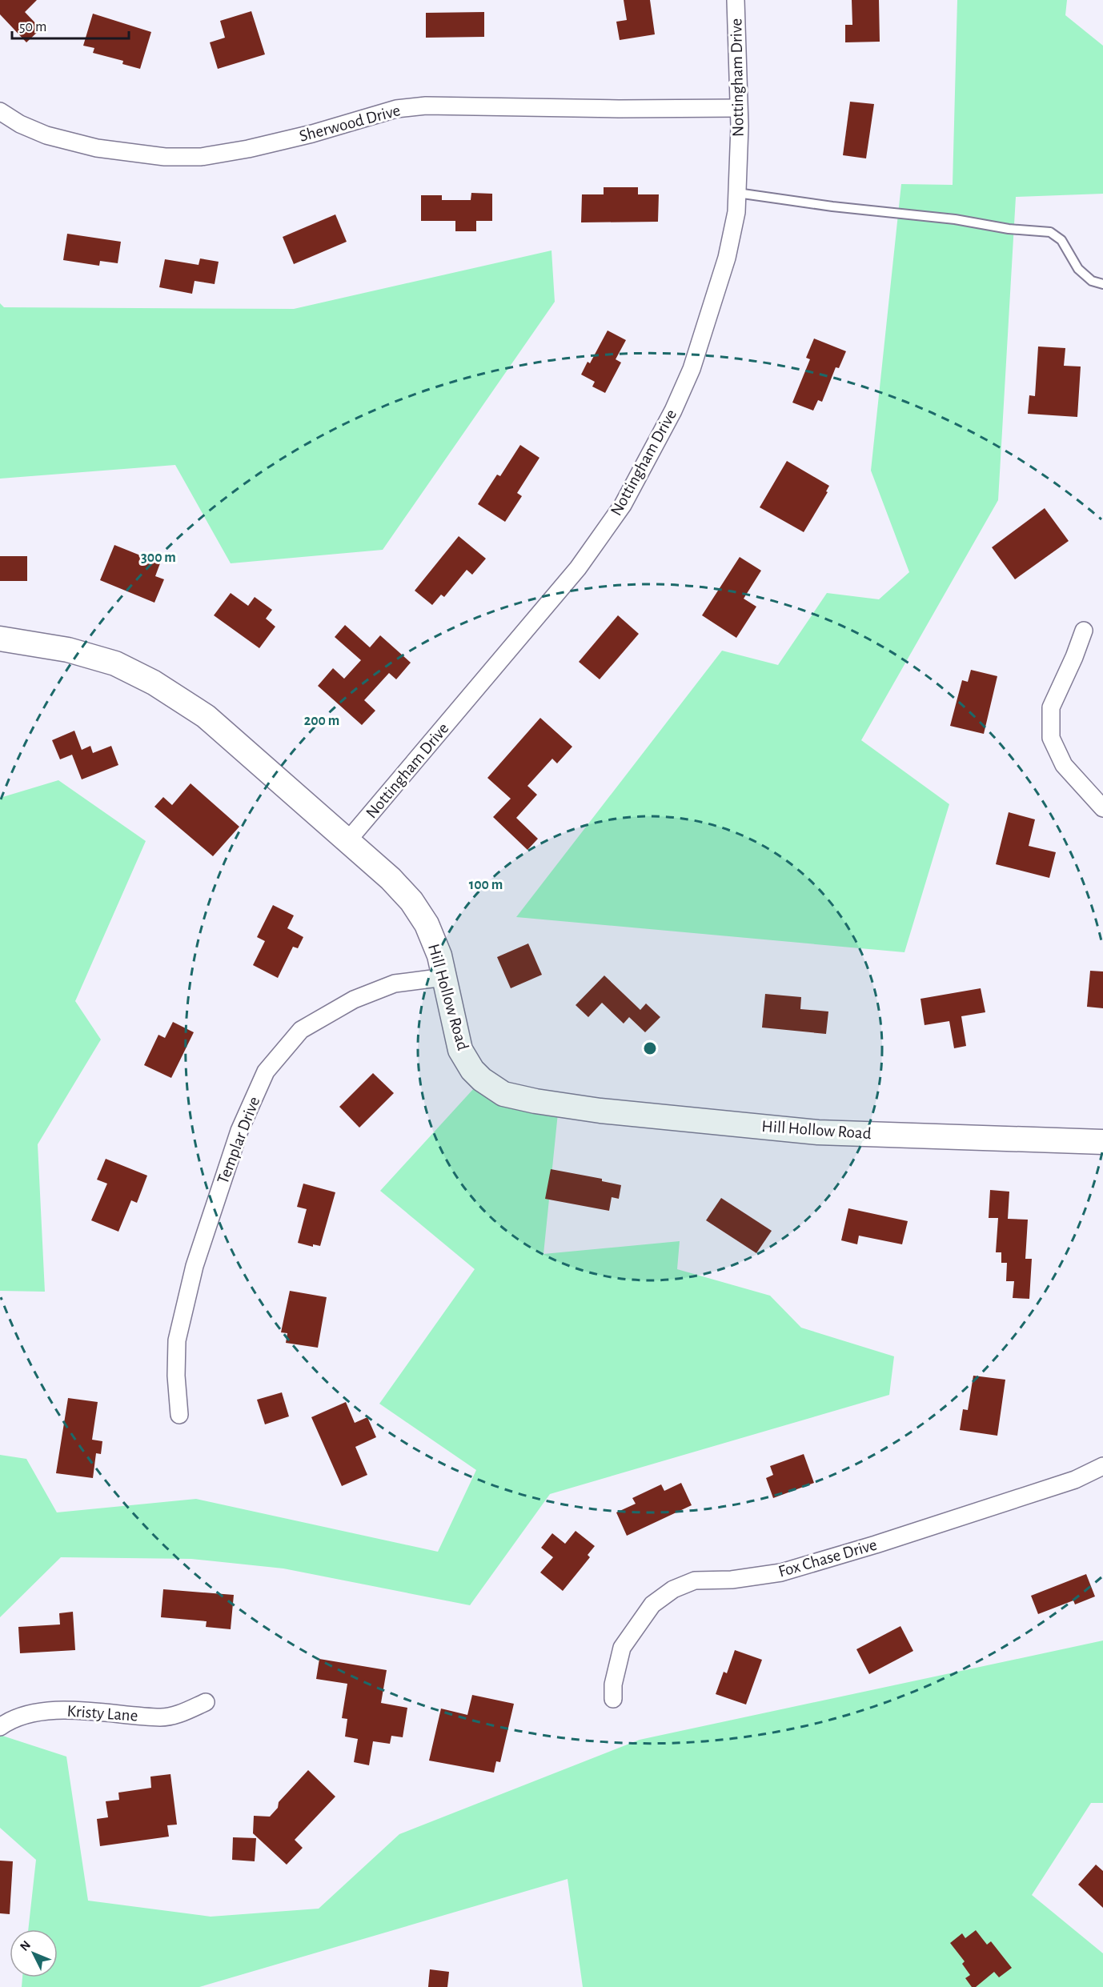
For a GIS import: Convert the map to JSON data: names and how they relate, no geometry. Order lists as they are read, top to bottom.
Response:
{
  "streets": {
    "street": [
      "Nottingham Drive",
      "Sherwood Drive",
      "Hill Hollow Road",
      "Templar Drive",
      "Fox Chase Drive",
      "Kristy Lane"
    ]
  },
  "crossings": [
    ["Nottingham Drive", "Sherwood Drive"],
    ["Nottingham Drive", "Hill Hollow Road"],
    ["Hill Hollow Road", "Templar Drive"]
  ],
  "scale_bar": "50 m",
  "north": "top left",
  "rings": ["300 m", "200 m", "100 m"]
}
